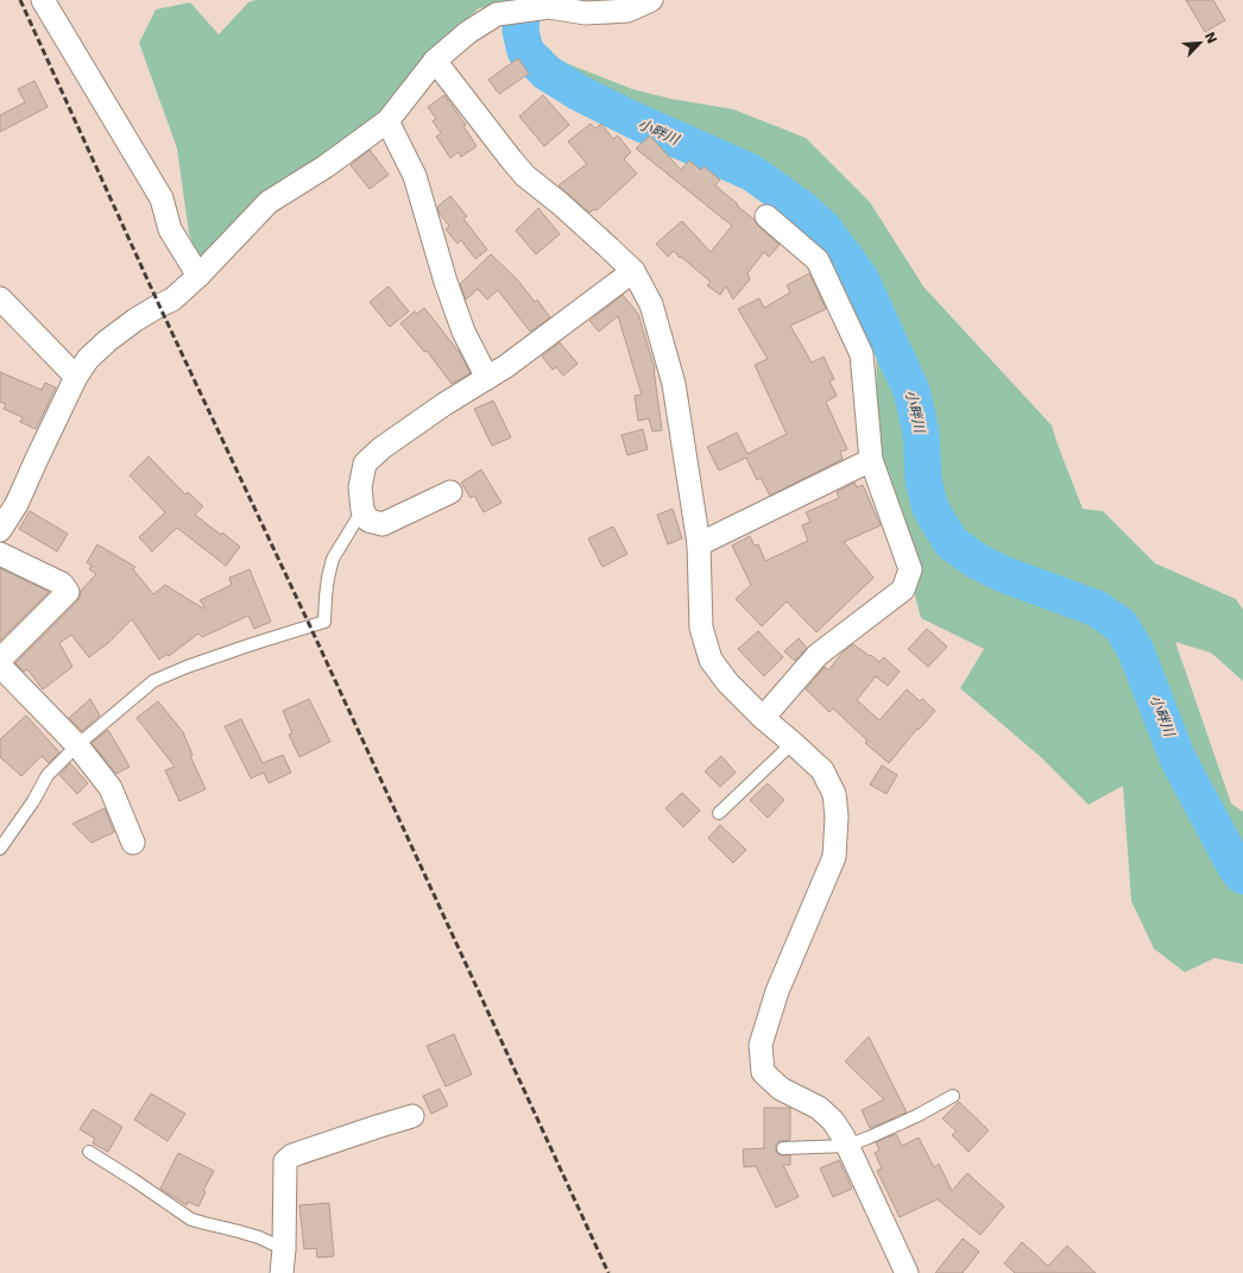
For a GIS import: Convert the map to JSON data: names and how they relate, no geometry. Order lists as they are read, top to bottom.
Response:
{
  "water": ["小畔川"],
  "north": "top right"
}
